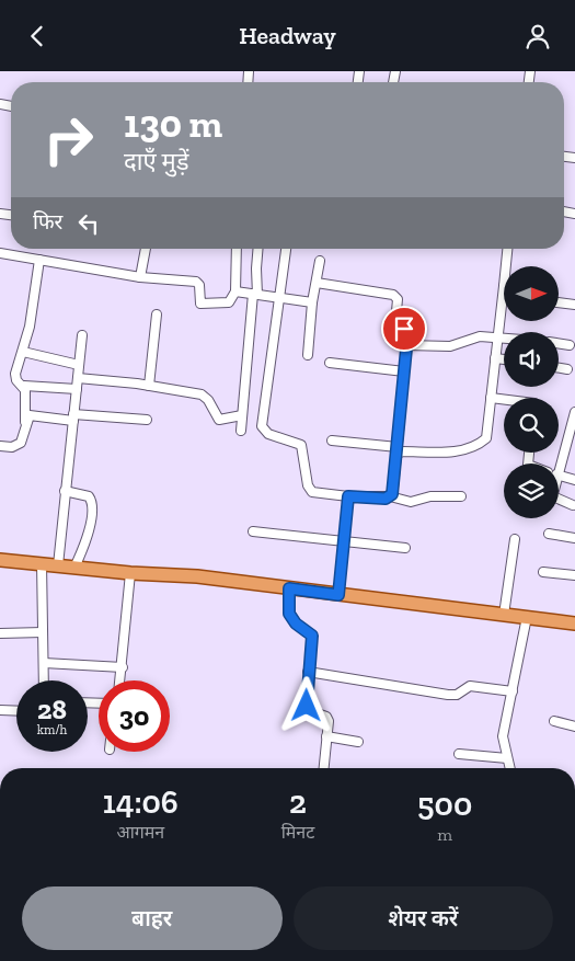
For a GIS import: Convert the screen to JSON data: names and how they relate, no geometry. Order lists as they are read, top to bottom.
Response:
{
  "north": "right",
  "page": {
    "header": "Headway",
    "turn": ["130 m", "दाएँ मुड़ें"],
    "then": "फिर",
    "speed": "28 km/h",
    "limit": "30",
    "eta": [
      "14:06",
      "आगमन",
      "2",
      "मिनट",
      "500",
      "m"
    ],
    "buttons": ["बाहर", "शेयर करें"]
  }
}
